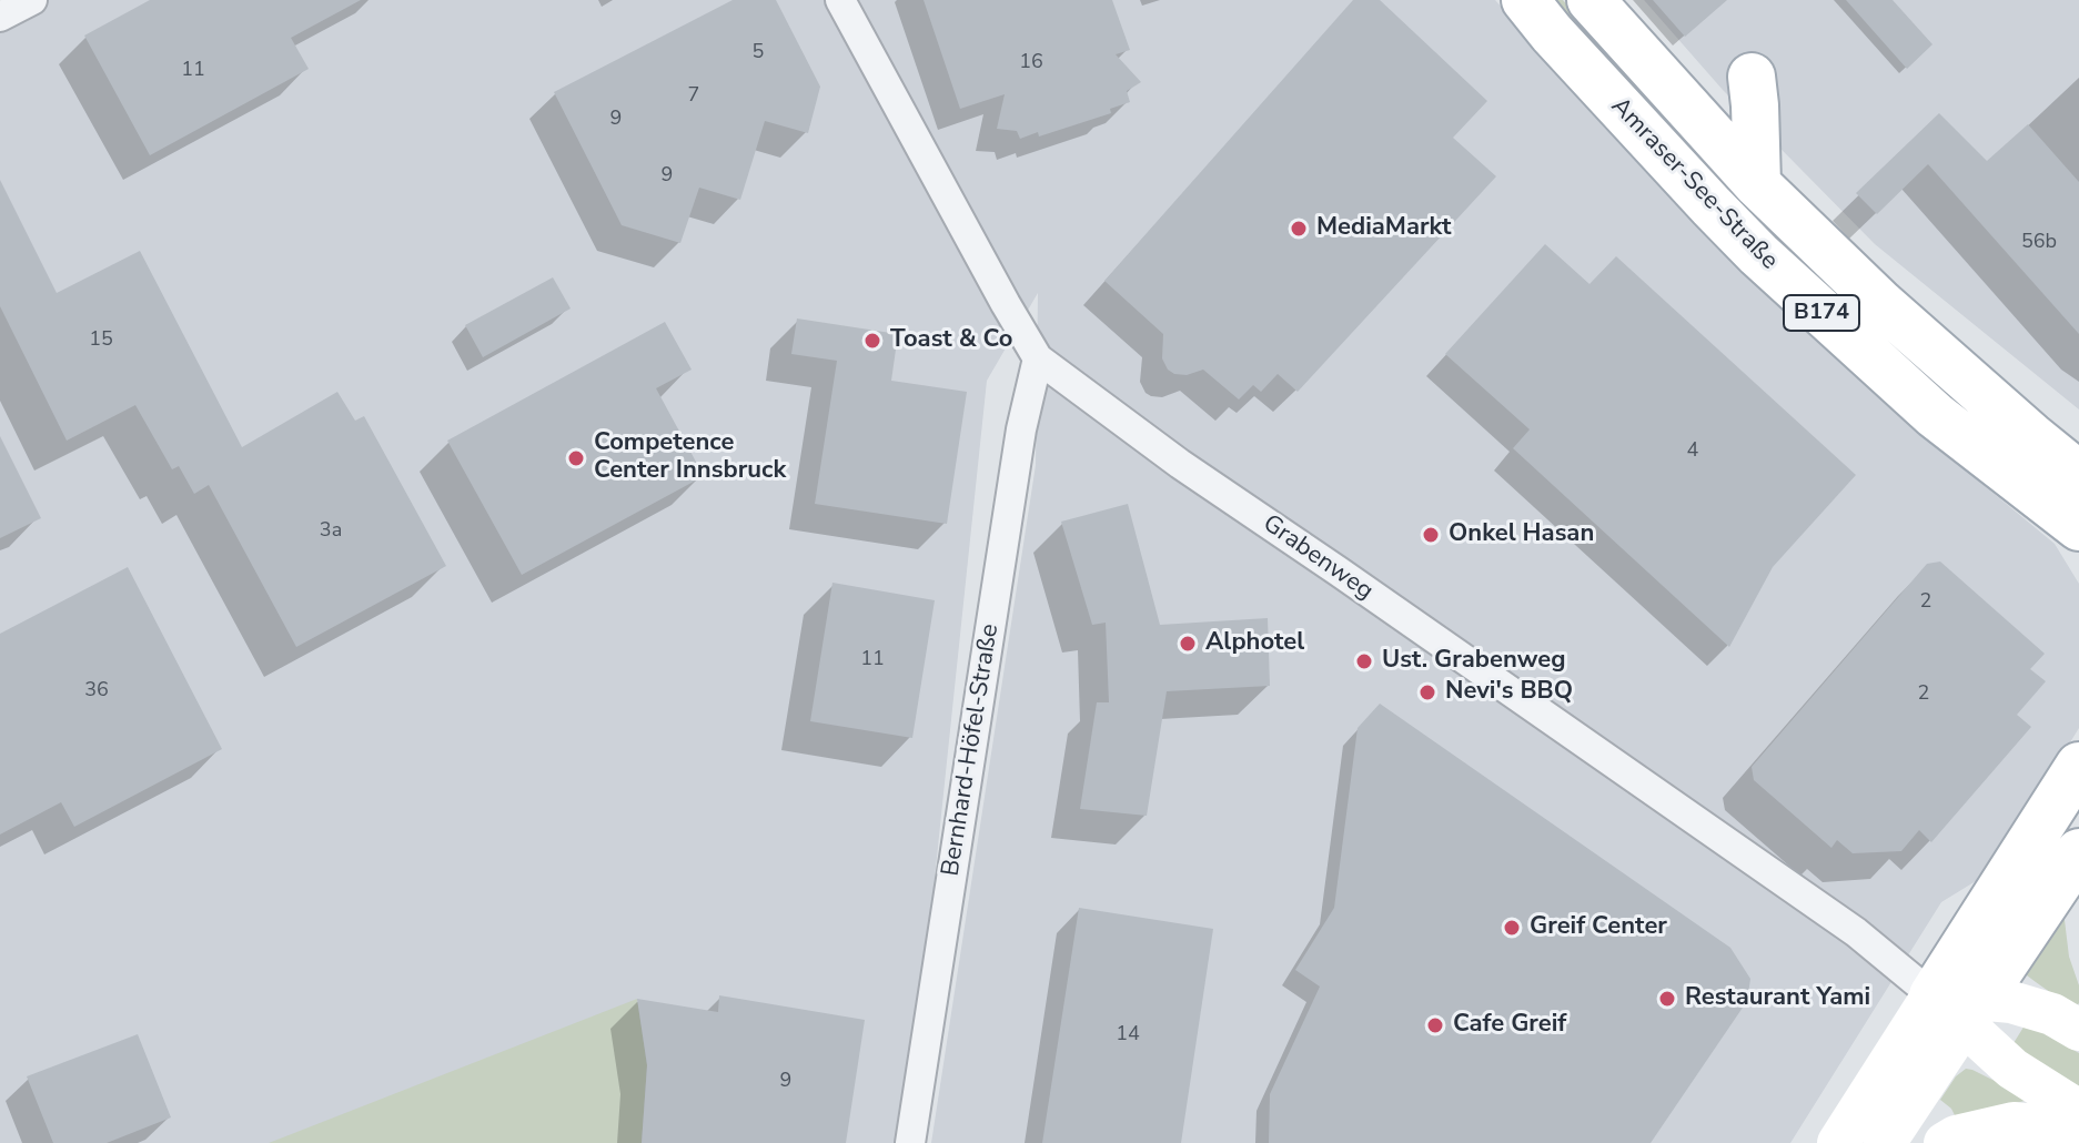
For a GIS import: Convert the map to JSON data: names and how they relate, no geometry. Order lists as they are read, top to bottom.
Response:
{
  "streets": {
    "main road": ["Amraser-See-Straße", "B174"],
    "street": ["Grabenweg", "Bernhard-Höfel-Straße"]
  },
  "crossings": [
    ["Grabenweg", "Bernhard-Höfel-Straße"]
  ],
  "places": [
    "MediaMarkt",
    "Toast & Co",
    "Competence Center Innsbruck",
    "Onkel Hasan",
    "Alphotel",
    "Ust. Grabenweg",
    "Nevi's BBQ",
    "Greif Center",
    "Restaurant Yami",
    "Cafe Greif"
  ],
  "house_numbers": [
    "5",
    "16",
    "11",
    "7",
    "9",
    "9",
    "56b",
    "15",
    "4",
    "3a",
    "2",
    "11",
    "36",
    "2",
    "14",
    "9"
  ]
}
